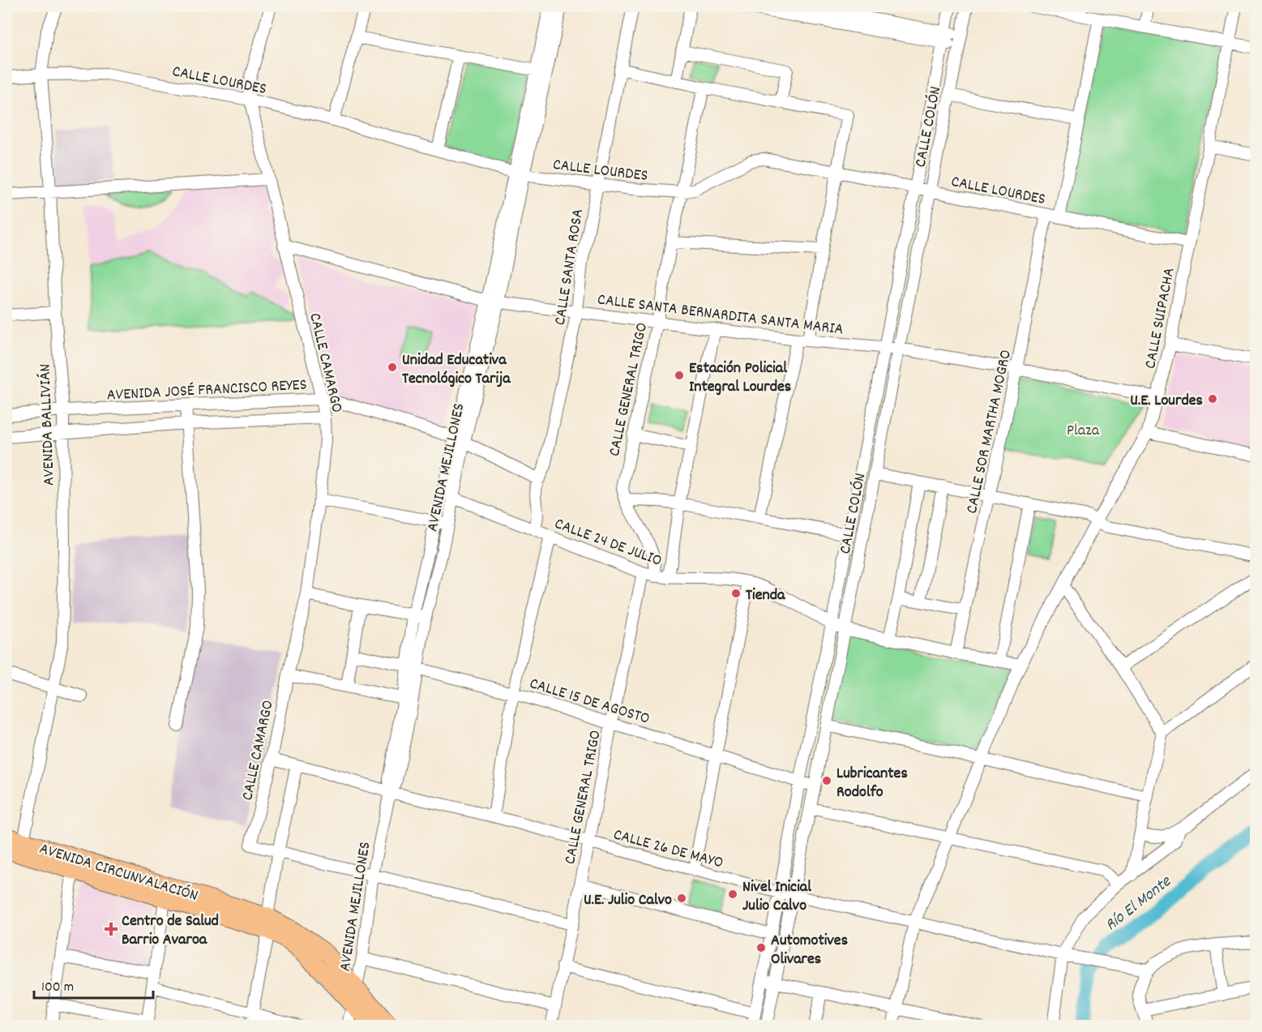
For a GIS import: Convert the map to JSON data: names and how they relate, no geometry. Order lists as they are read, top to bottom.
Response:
{
  "streets": {
    "highway": ["AVENIDA CIRCUNVALACIÓN"],
    "street": [
      "CALLE LOURDES",
      "CALLE COLÓN",
      "CALLE SANTA ROSA",
      "CALLE SANTA BERNARDITA SANTA MARIA",
      "CALLE SUIPACHA",
      "CALLE CAMARGO",
      "AVENIDA JOSÉ FRANCISCO REYES",
      "CALLE GENERAL TRIGO",
      "AVENIDA BALLIVIÁN",
      "CALLE SOR MARTHA MOGRO",
      "AVENIDA MEJILLONES",
      "CALLE 24 DE JULIO",
      "CALLE 15 DE AGOSTO",
      "CALLE 26 DE MAYO"
    ]
  },
  "crossings": [
    ["CALLE LOURDES", "CALLE COLÓN"],
    ["CALLE LOURDES", "CALLE SANTA ROSA"],
    ["CALLE LOURDES", "CALLE SUIPACHA"],
    ["CALLE LOURDES", "CALLE CAMARGO"],
    ["CALLE LOURDES", "CALLE GENERAL TRIGO"],
    ["CALLE LOURDES", "AVENIDA BALLIVIÁN"],
    ["CALLE LOURDES", "CALLE SOR MARTHA MOGRO"],
    ["CALLE LOURDES", "AVENIDA MEJILLONES"],
    ["CALLE COLÓN", "CALLE SANTA BERNARDITA SANTA MARIA"],
    ["CALLE COLÓN", "CALLE 24 DE JULIO"],
    ["CALLE COLÓN", "CALLE 15 DE AGOSTO"],
    ["CALLE COLÓN", "CALLE 26 DE MAYO"],
    ["CALLE SANTA ROSA", "CALLE SANTA BERNARDITA SANTA MARIA"],
    ["CALLE SANTA ROSA", "AVENIDA JOSÉ FRANCISCO REYES"],
    ["CALLE SANTA ROSA", "CALLE 24 DE JULIO"],
    ["CALLE SANTA BERNARDITA SANTA MARIA", "CALLE SUIPACHA"],
    ["CALLE SANTA BERNARDITA SANTA MARIA", "CALLE CAMARGO"],
    ["CALLE SANTA BERNARDITA SANTA MARIA", "CALLE GENERAL TRIGO"],
    ["CALLE SANTA BERNARDITA SANTA MARIA", "CALLE SOR MARTHA MOGRO"],
    ["CALLE SANTA BERNARDITA SANTA MARIA", "AVENIDA MEJILLONES"],
    ["CALLE SUIPACHA", "CALLE 24 DE JULIO"],
    ["CALLE CAMARGO", "AVENIDA JOSÉ FRANCISCO REYES"],
    ["CALLE CAMARGO", "CALLE 26 DE MAYO"],
    ["AVENIDA JOSÉ FRANCISCO REYES", "AVENIDA BALLIVIÁN"],
    ["AVENIDA JOSÉ FRANCISCO REYES", "AVENIDA MEJILLONES"],
    ["CALLE GENERAL TRIGO", "CALLE 24 DE JULIO"],
    ["CALLE GENERAL TRIGO", "CALLE 15 DE AGOSTO"],
    ["CALLE GENERAL TRIGO", "CALLE 26 DE MAYO"],
    ["AVENIDA BALLIVIÁN", "AVENIDA CIRCUNVALACIÓN"],
    ["CALLE SOR MARTHA MOGRO", "CALLE 24 DE JULIO"],
    ["AVENIDA MEJILLONES", "CALLE 24 DE JULIO"],
    ["AVENIDA MEJILLONES", "CALLE 15 DE AGOSTO"],
    ["AVENIDA MEJILLONES", "CALLE 26 DE MAYO"],
    ["AVENIDA MEJILLONES", "AVENIDA CIRCUNVALACIÓN"]
  ],
  "water": ["Río El Monte"],
  "parks": ["Plaza"],
  "places": {
    "other": [
      "Unidad Educativa Tecnológico Tarija",
      "Estación Policial Integral Lourdes",
      "U.E. Lourdes",
      "Tienda",
      "Lubricantes Rodolfo",
      "Nivel Inicial Julio Calvo",
      "U.E. Julio Calvo",
      "Automotives Olivares"
    ],
    "health": ["Centro de Salud Barrio Avaroa"]
  },
  "scale_bar": "100 m"
}
